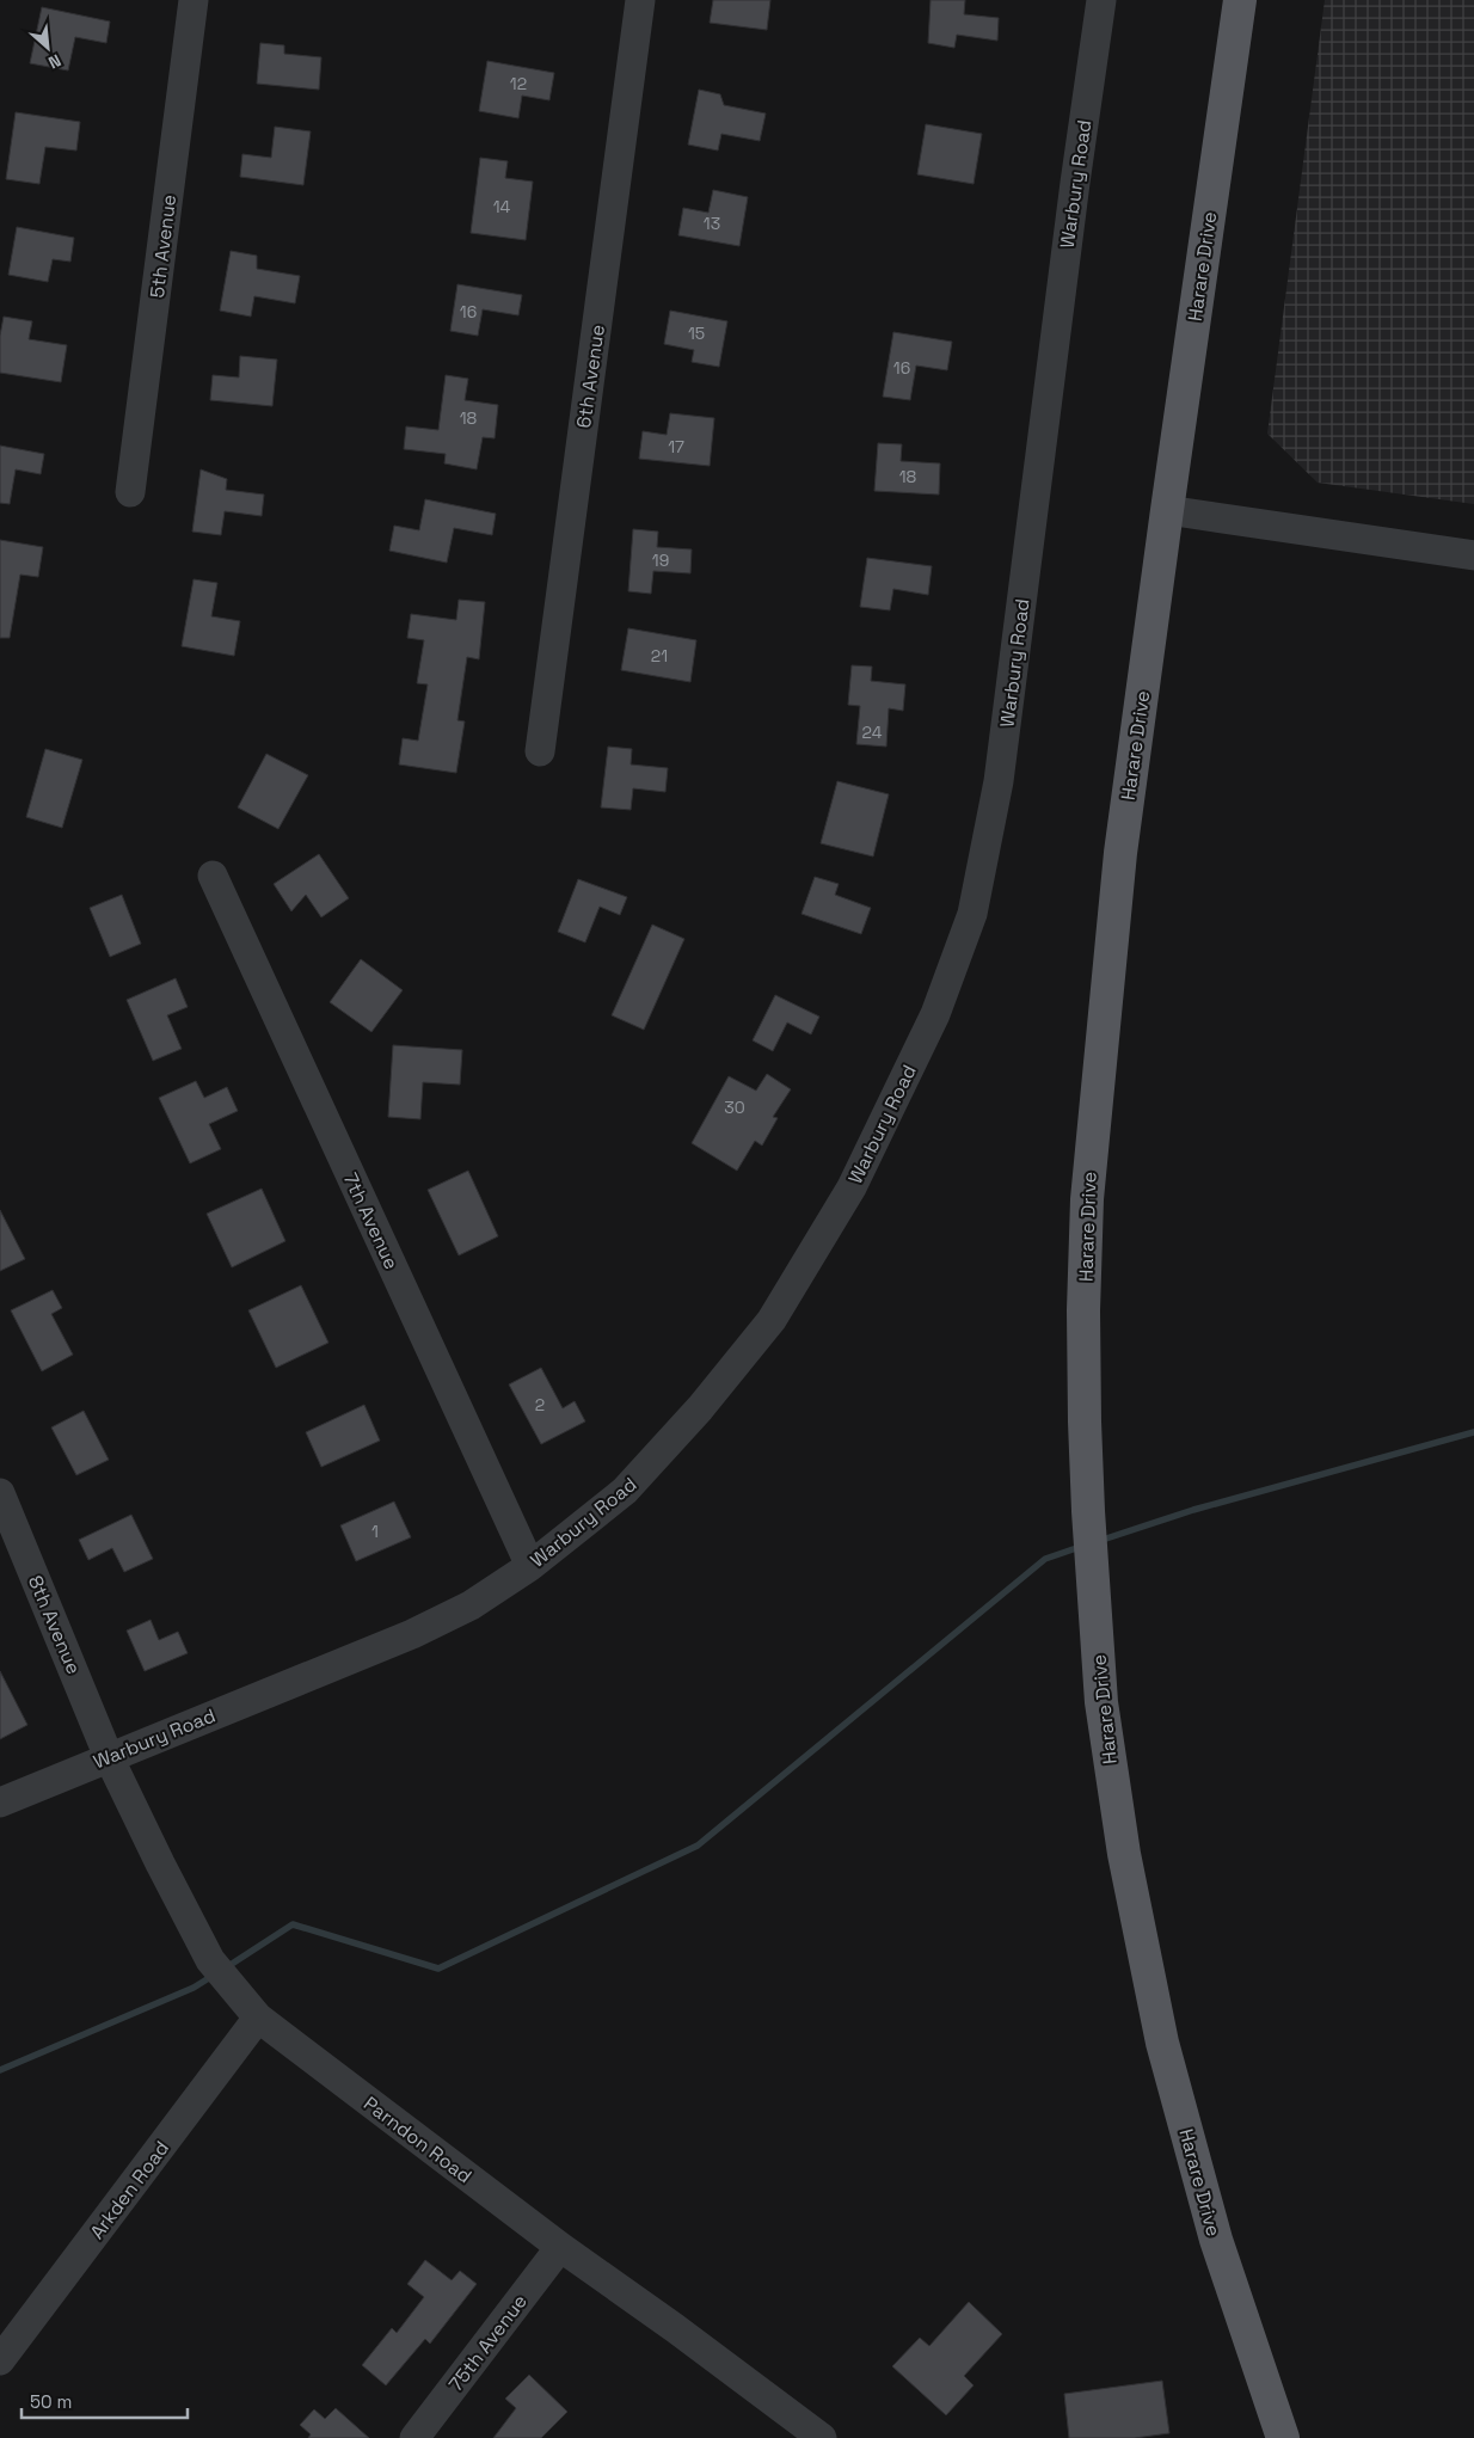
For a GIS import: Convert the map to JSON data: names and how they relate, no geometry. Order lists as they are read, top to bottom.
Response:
{
  "streets": {
    "main road": ["Harare Drive"],
    "street": [
      "Warbury Road",
      "5th Avenue",
      "6th Avenue",
      "7th Avenue",
      "8th Avenue",
      "Parndon Road",
      "Arkden Road",
      "75th Avenue"
    ]
  },
  "crossings": [
    ["Warbury Road", "7th Avenue"],
    ["Warbury Road", "8th Avenue"],
    ["Warbury Road", "Parndon Road"],
    ["8th Avenue", "Parndon Road"],
    ["Parndon Road", "Arkden Road"],
    ["Parndon Road", "75th Avenue"]
  ],
  "house_numbers": [
    "12",
    "14",
    "13",
    "16",
    "15",
    "16",
    "18",
    "17",
    "18",
    "19",
    "21",
    "24",
    "30",
    "2",
    "1"
  ],
  "scale_bar": "50 m",
  "north": "bottom right"
}
